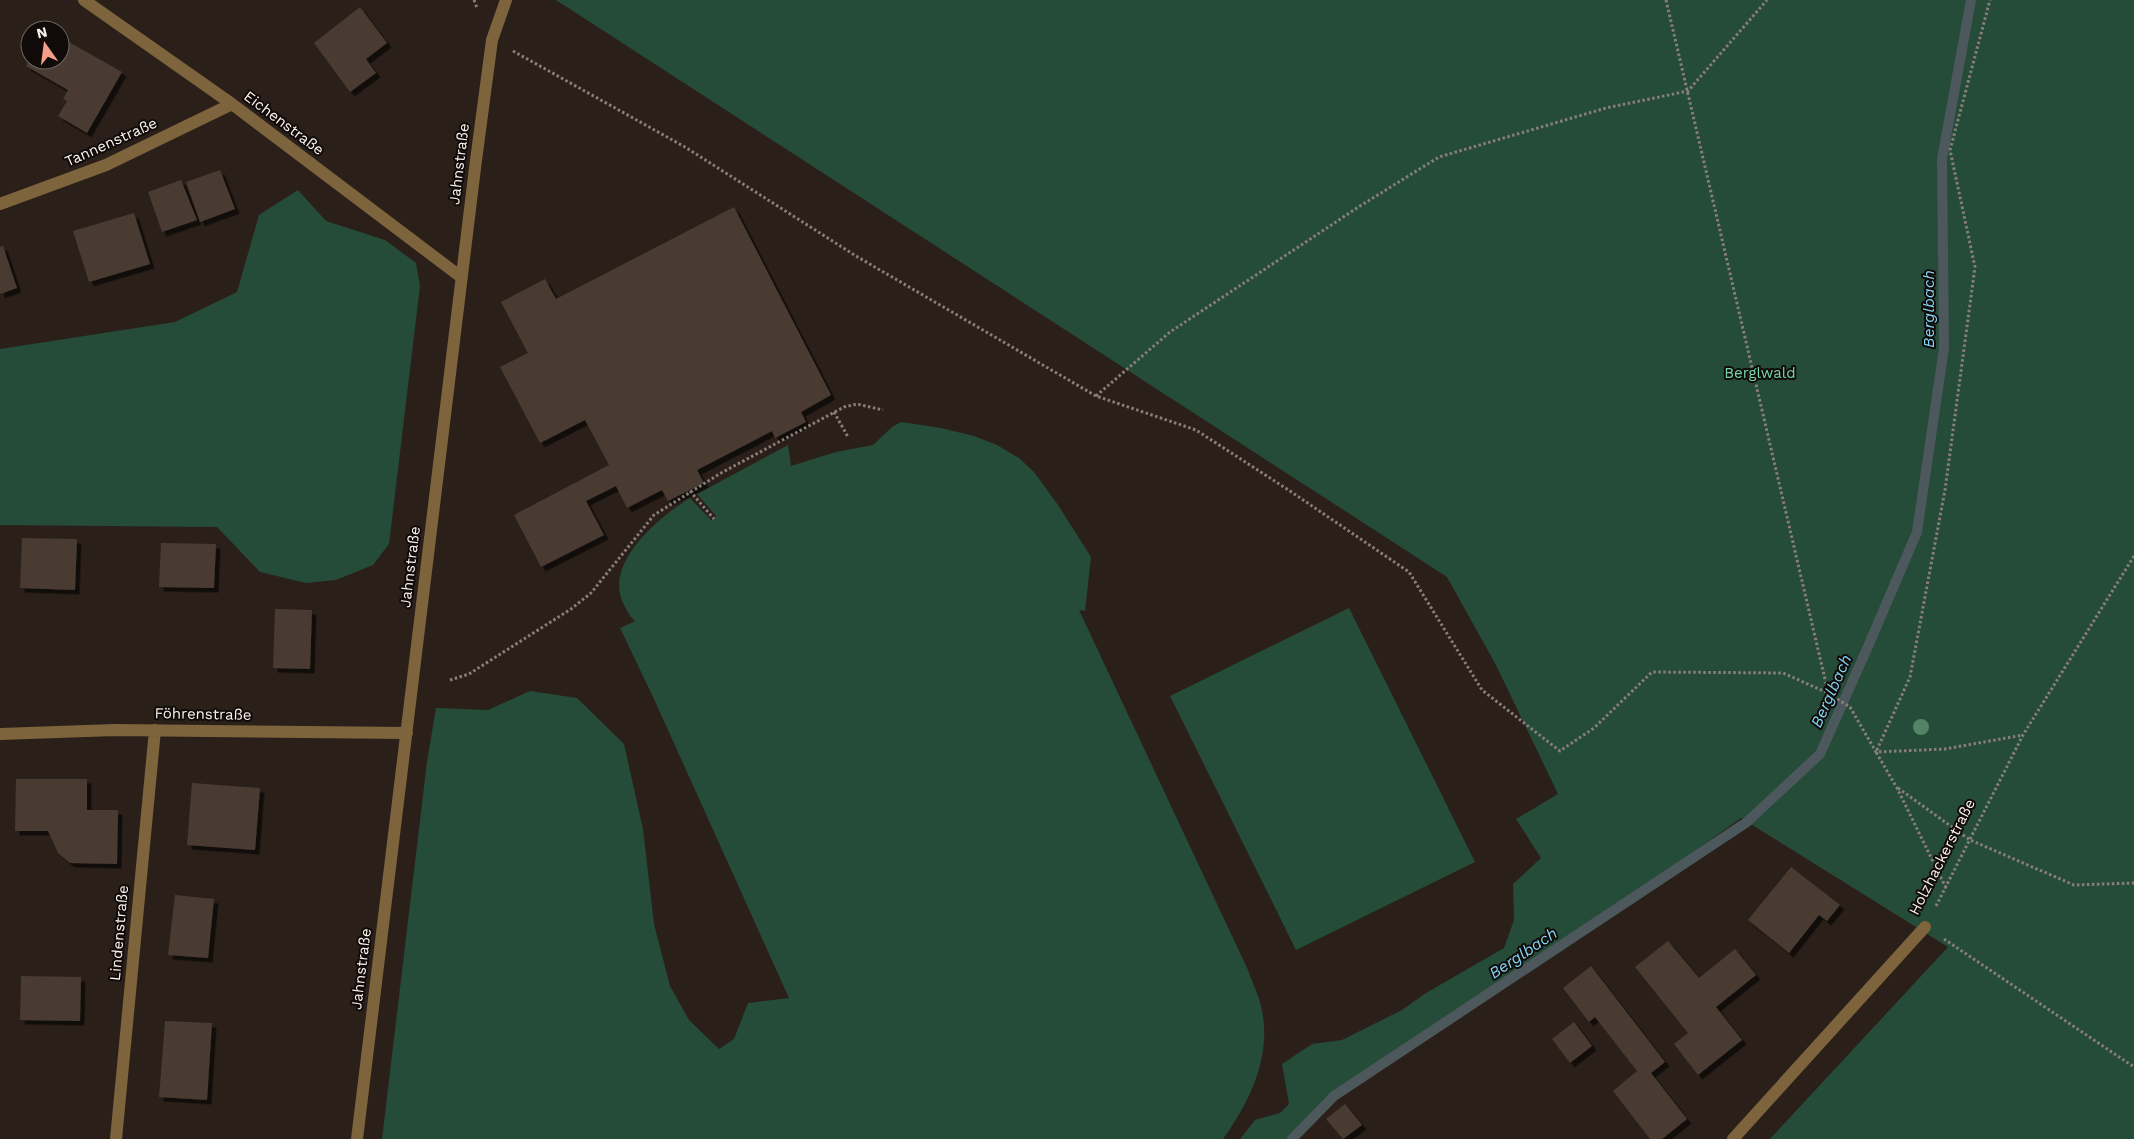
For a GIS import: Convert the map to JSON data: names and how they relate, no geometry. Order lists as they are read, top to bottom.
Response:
{
  "streets": {
    "street": [
      "Eichenstraße",
      "Tannenstraße",
      "Jahnstraße",
      "Föhrenstraße",
      "Holzhackerstraße",
      "Lindenstraße"
    ]
  },
  "crossings": [
    ["Eichenstraße", "Tannenstraße"],
    ["Eichenstraße", "Jahnstraße"],
    ["Jahnstraße", "Föhrenstraße"],
    ["Föhrenstraße", "Lindenstraße"]
  ],
  "water": ["Berglbach"],
  "parks": ["Berglwald"],
  "north": "top"
}
